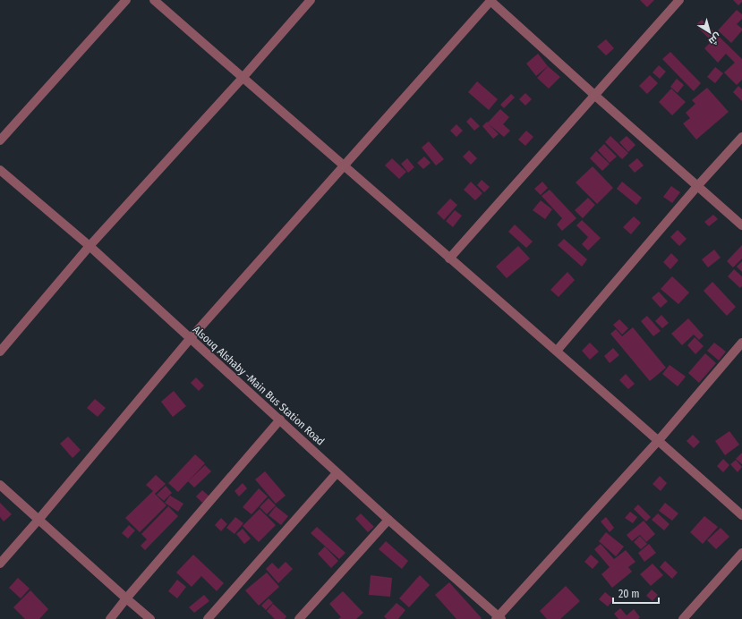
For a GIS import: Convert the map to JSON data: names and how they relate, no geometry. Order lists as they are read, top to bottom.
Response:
{
  "streets": {
    "street": ["Alsouq Alshaby -Main Bus Station Road"]
  },
  "scale_bar": "20 m",
  "north": "bottom right"
}
